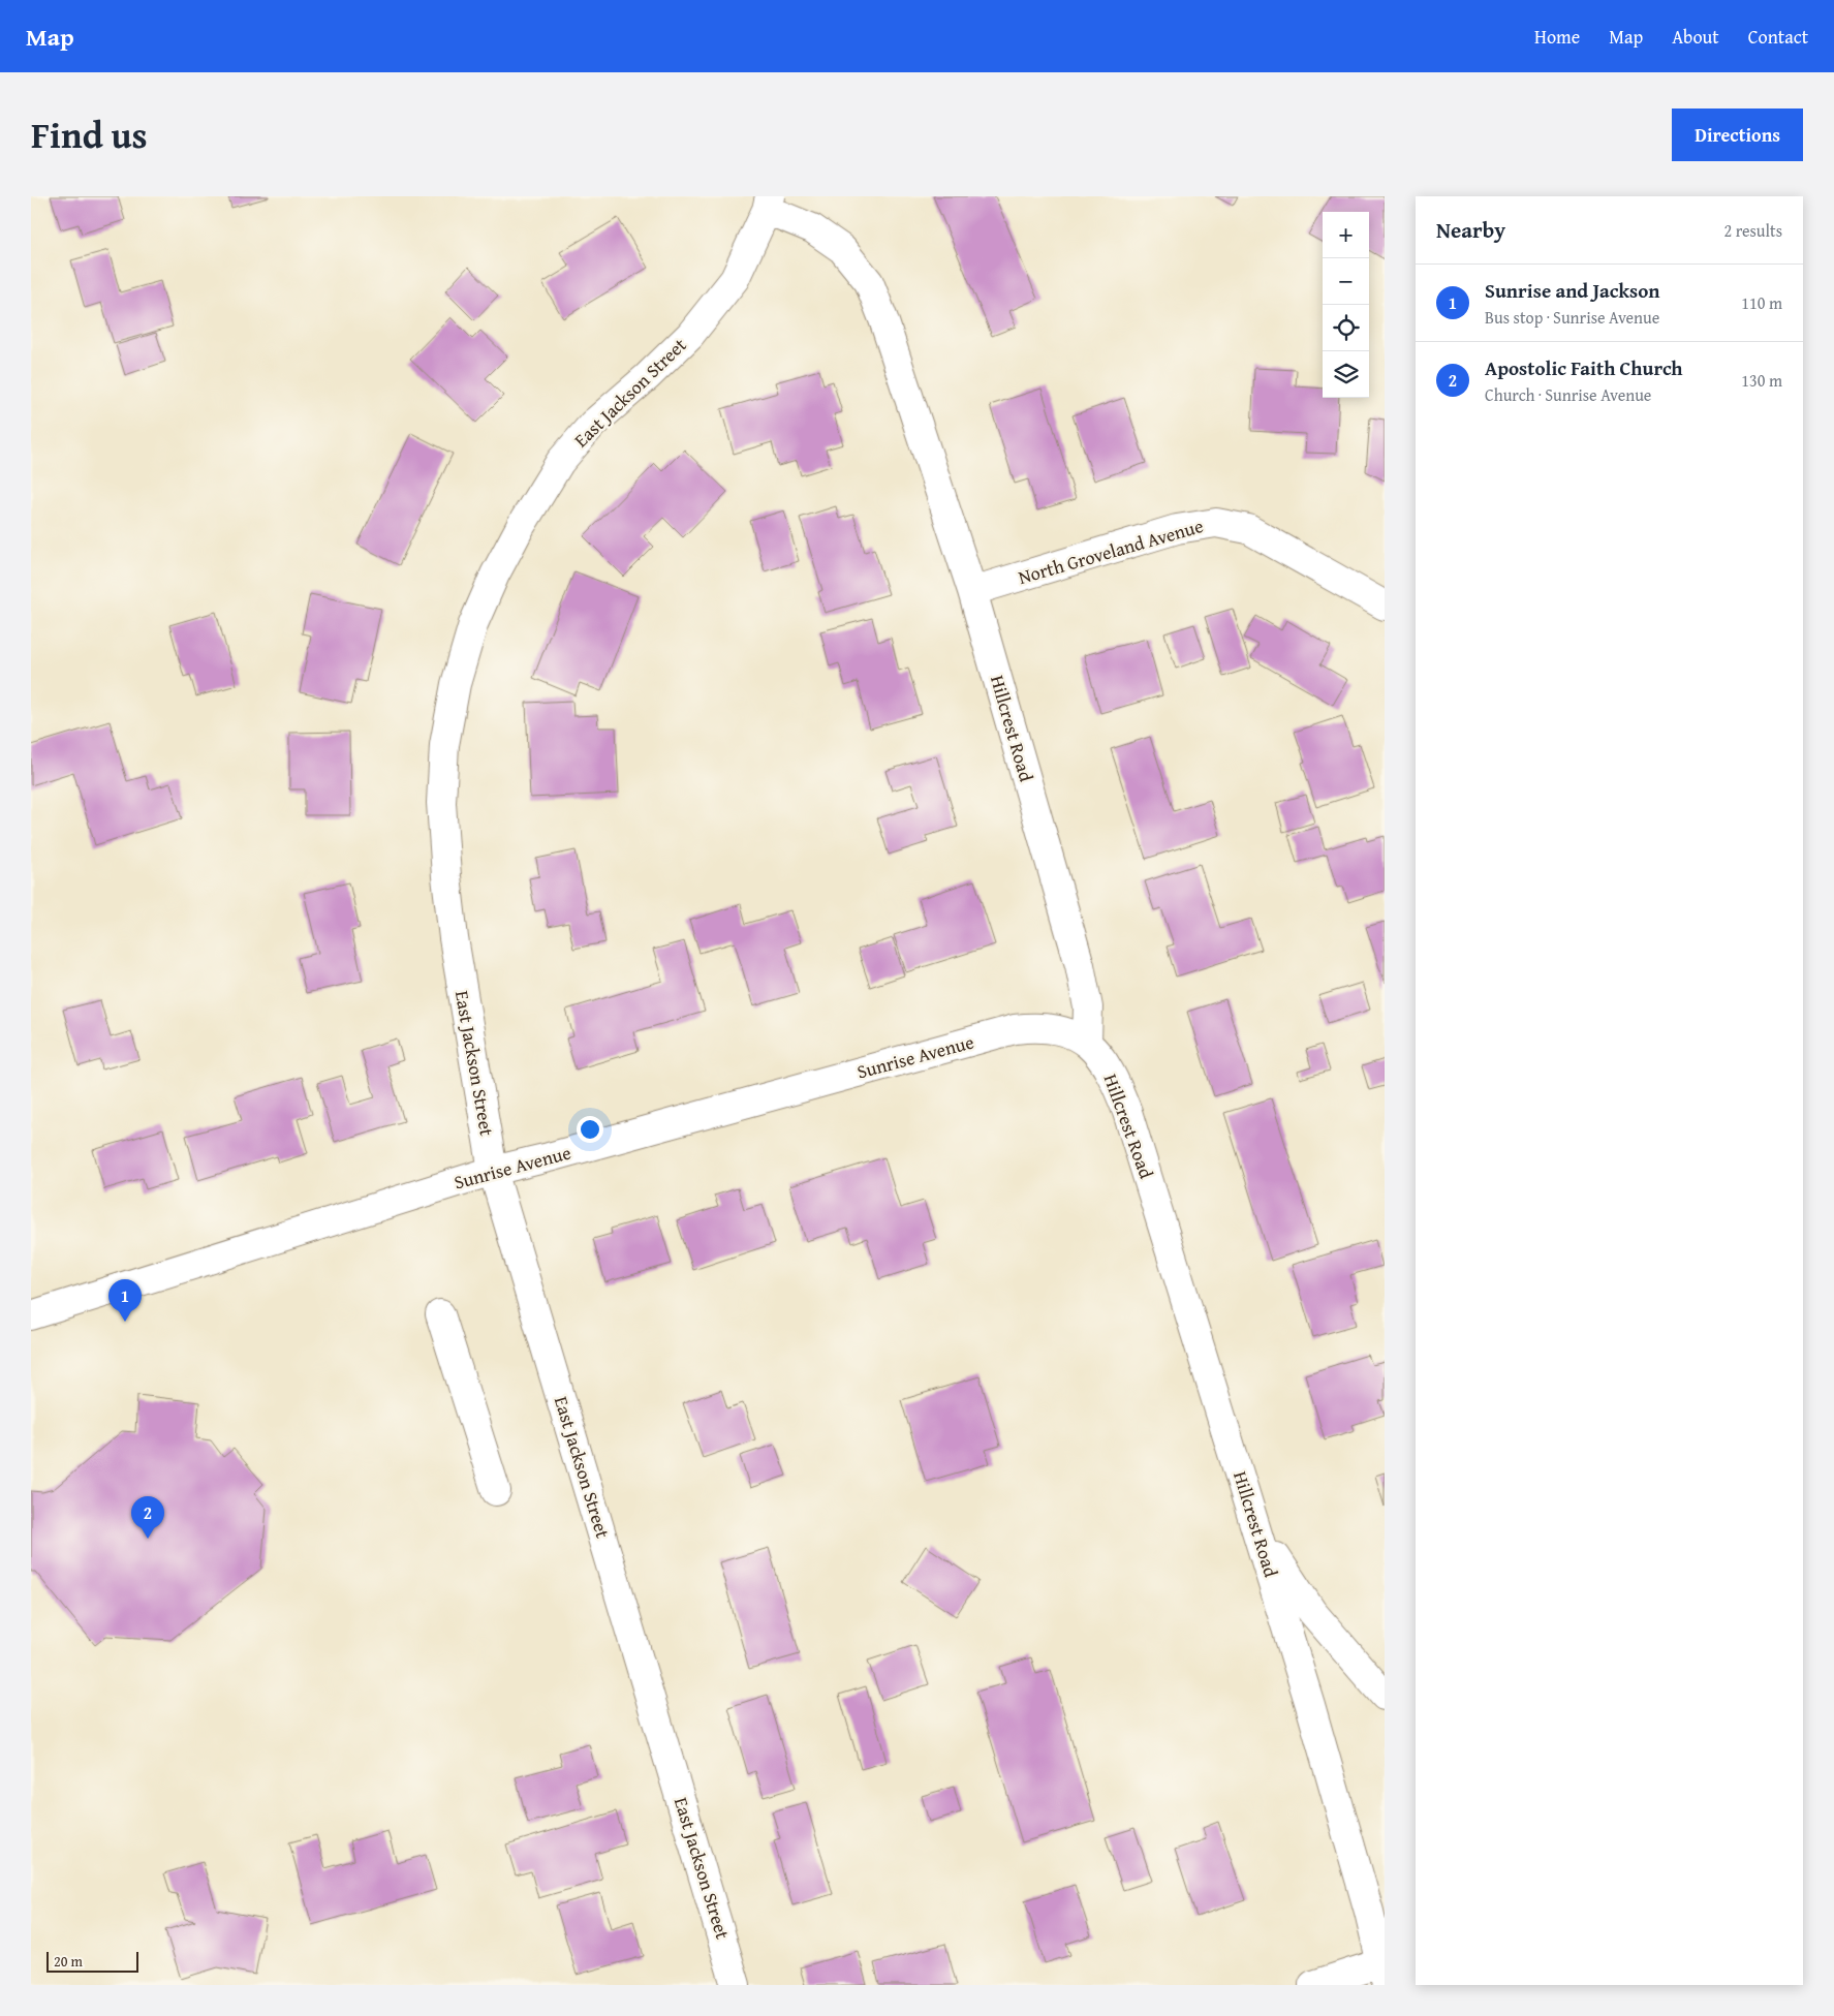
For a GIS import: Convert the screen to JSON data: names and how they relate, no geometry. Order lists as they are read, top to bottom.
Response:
{
  "streets": {
    "street": [
      "East Jackson Street",
      "North Groveland Avenue",
      "Hillcrest Road",
      "Sunrise Avenue"
    ]
  },
  "crossings": [
    ["East Jackson Street", "Hillcrest Road"],
    ["East Jackson Street", "Sunrise Avenue"],
    ["North Groveland Avenue", "Hillcrest Road"],
    ["Hillcrest Road", "Sunrise Avenue"]
  ],
  "scale_bar": "20 m",
  "page": {
    "header": "Map",
    "nav": [
      "Home",
      "Map",
      "About",
      "Contact"
    ],
    "title": "Find us",
    "buttons": "Directions",
    "heading": ["Nearby", "2 results"],
    "map_buttons": ["+", "−"],
    "list": [
      {
        "mark": "1",
        "name": "Sunrise and Jackson",
        "note": "Bus stop · Sunrise Avenue",
        "value": "110 m"
      },
      {
        "mark": "2",
        "name": "Apostolic Faith Church",
        "note": "Church · Sunrise Avenue",
        "value": "130 m"
      }
    ],
    "pins": ["1", "2"],
    "scale": "20 m"
  }
}
